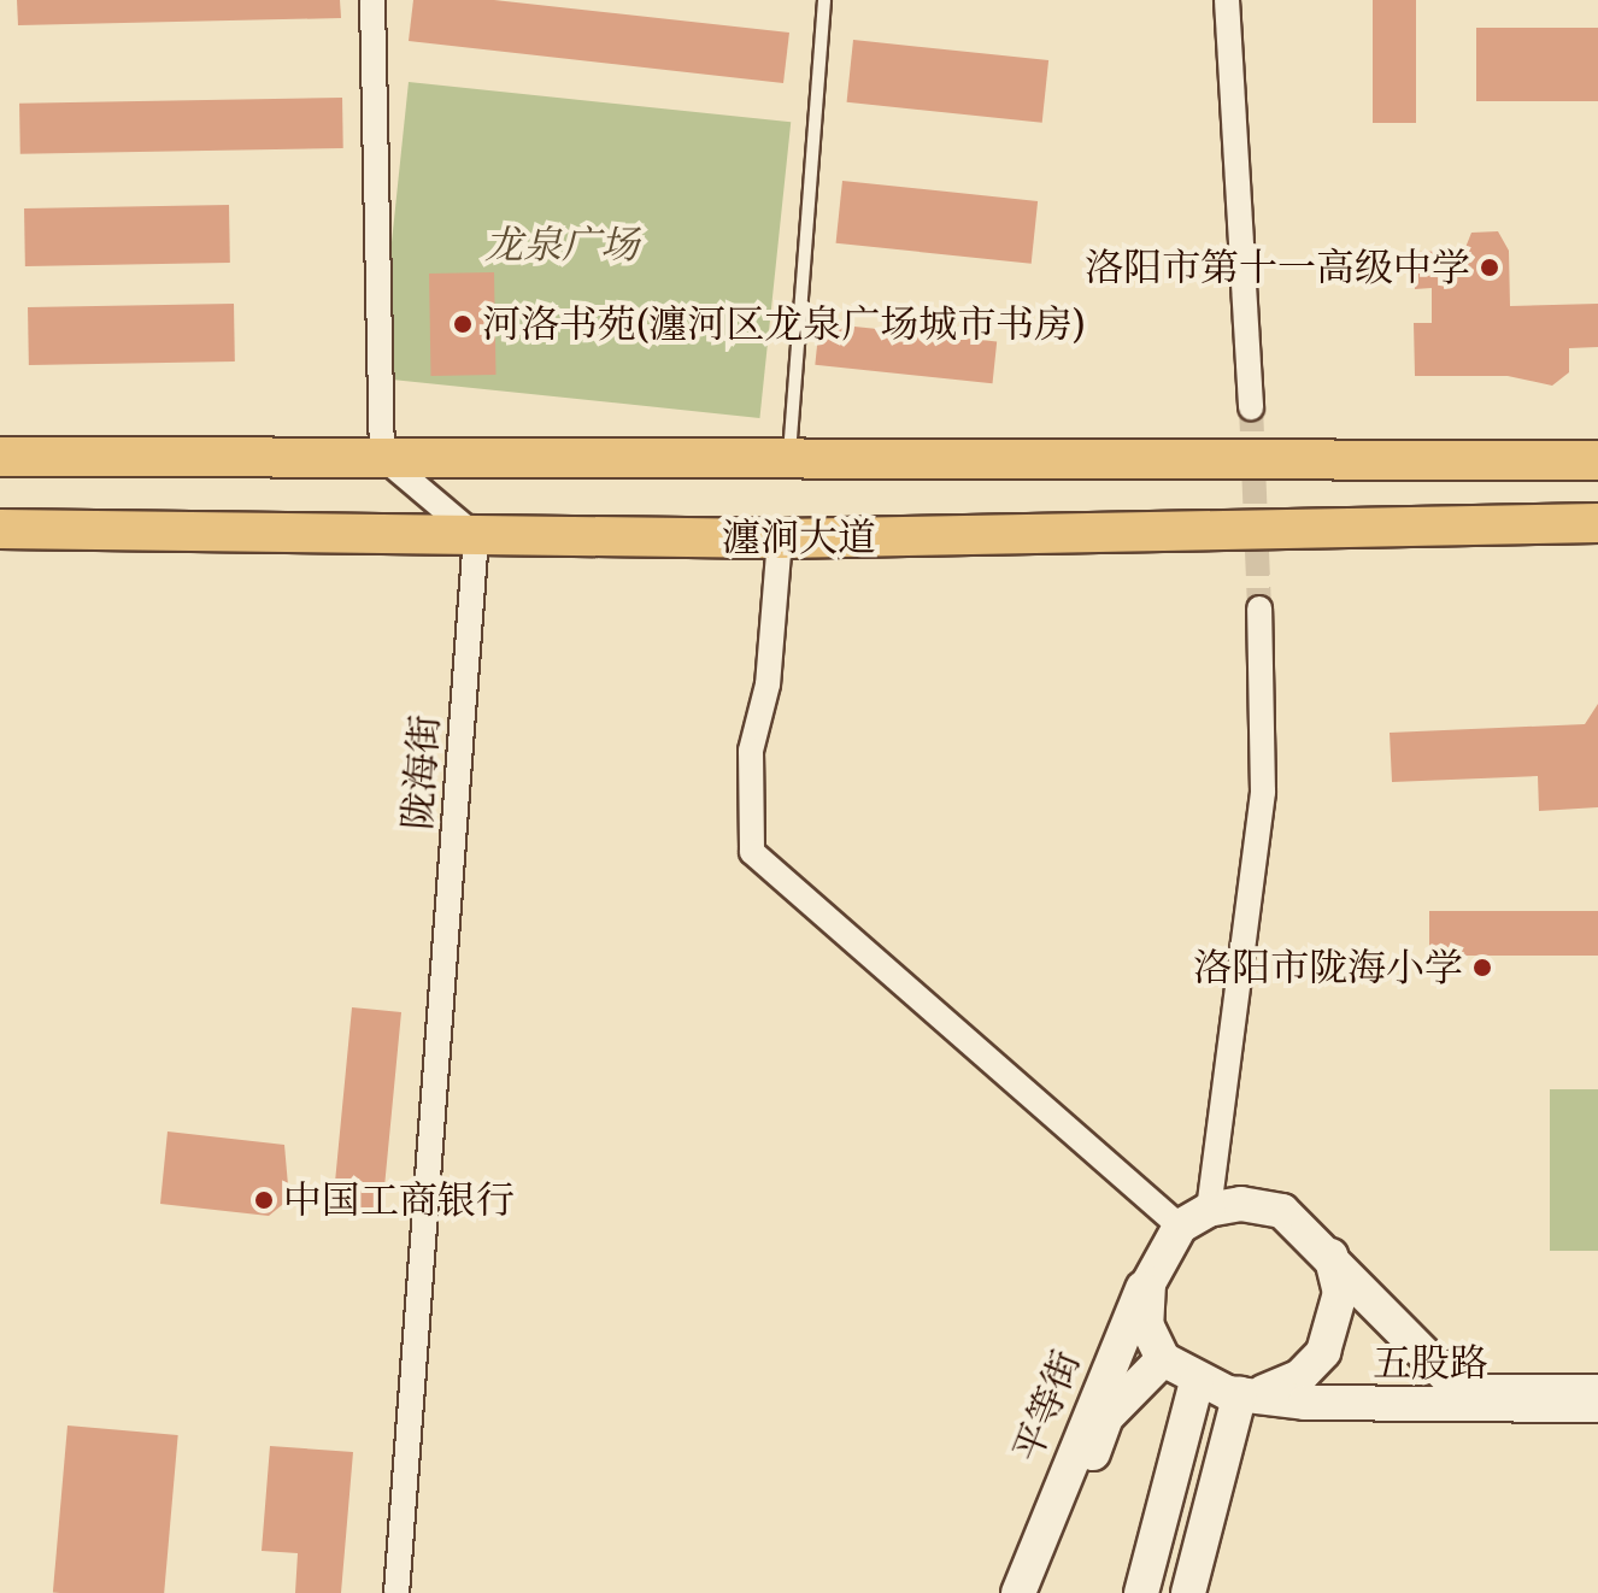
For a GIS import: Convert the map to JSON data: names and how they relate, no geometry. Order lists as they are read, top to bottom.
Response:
{
  "streets": {
    "main road": ["瀍涧大道"],
    "street": ["陇海街", "五股路", "平等街"]
  },
  "crossings": [
    ["瀍涧大道", "陇海街"],
    ["五股路", "平等街"]
  ],
  "parks": ["龙泉广场"],
  "places": [
    "洛阳市第十一高级中学",
    "河洛书苑(瀍河区龙泉广场城市书房)",
    "洛阳市陇海小学",
    "中国工商银行"
  ]
}
